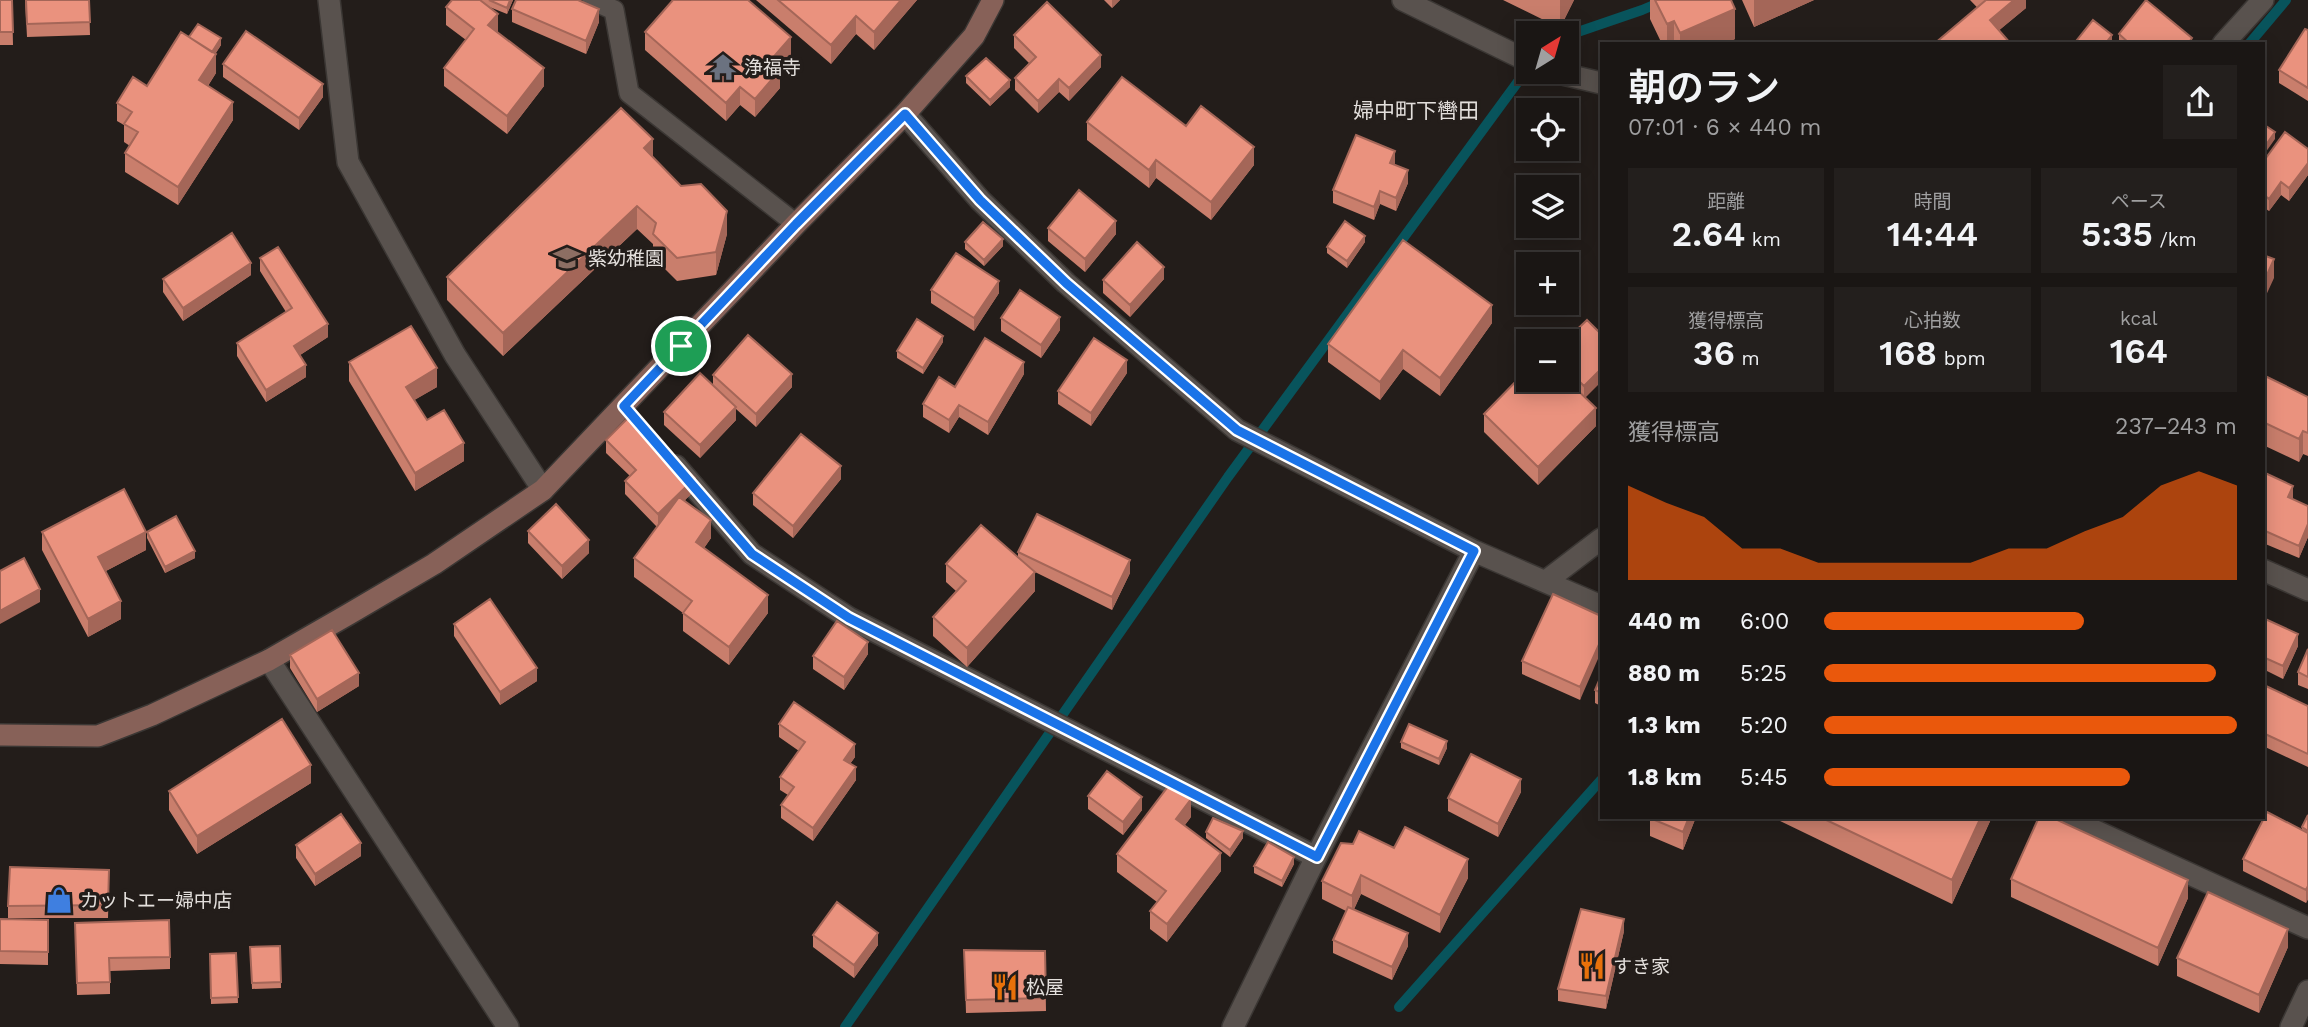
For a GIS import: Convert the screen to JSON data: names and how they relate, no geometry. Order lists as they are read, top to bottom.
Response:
{
  "districts": ["婦中町下轡田"],
  "places": {
    "temple": ["浄福寺"],
    "school or university": ["紫幼稚園"],
    "shop": ["カットエー婦中店"],
    "restaurant": ["すき家", "松屋"]
  },
  "north": "top right",
  "page": {
    "map_buttons": ["+", "−"],
    "heading": ["朝のラン", "07:01 · 6 × 440 m"],
    "stats": [
      ["距離", "2.64 km"],
      ["時間", "14:44"],
      ["ペース", "5:35 /km"],
      ["獲得標高", "36 m"],
      ["心拍数", "168 bpm"],
      ["kcal", "164"]
    ],
    "chart": ["獲得標高", "237–243 m"],
    "list": [
      {
        "name": "440 m",
        "note": "6:00"
      },
      {
        "name": "880 m",
        "note": "5:25"
      },
      {
        "name": "1.3 km",
        "note": "5:20"
      },
      {
        "name": "1.8 km",
        "note": "5:45"
      }
    ]
  }
}
